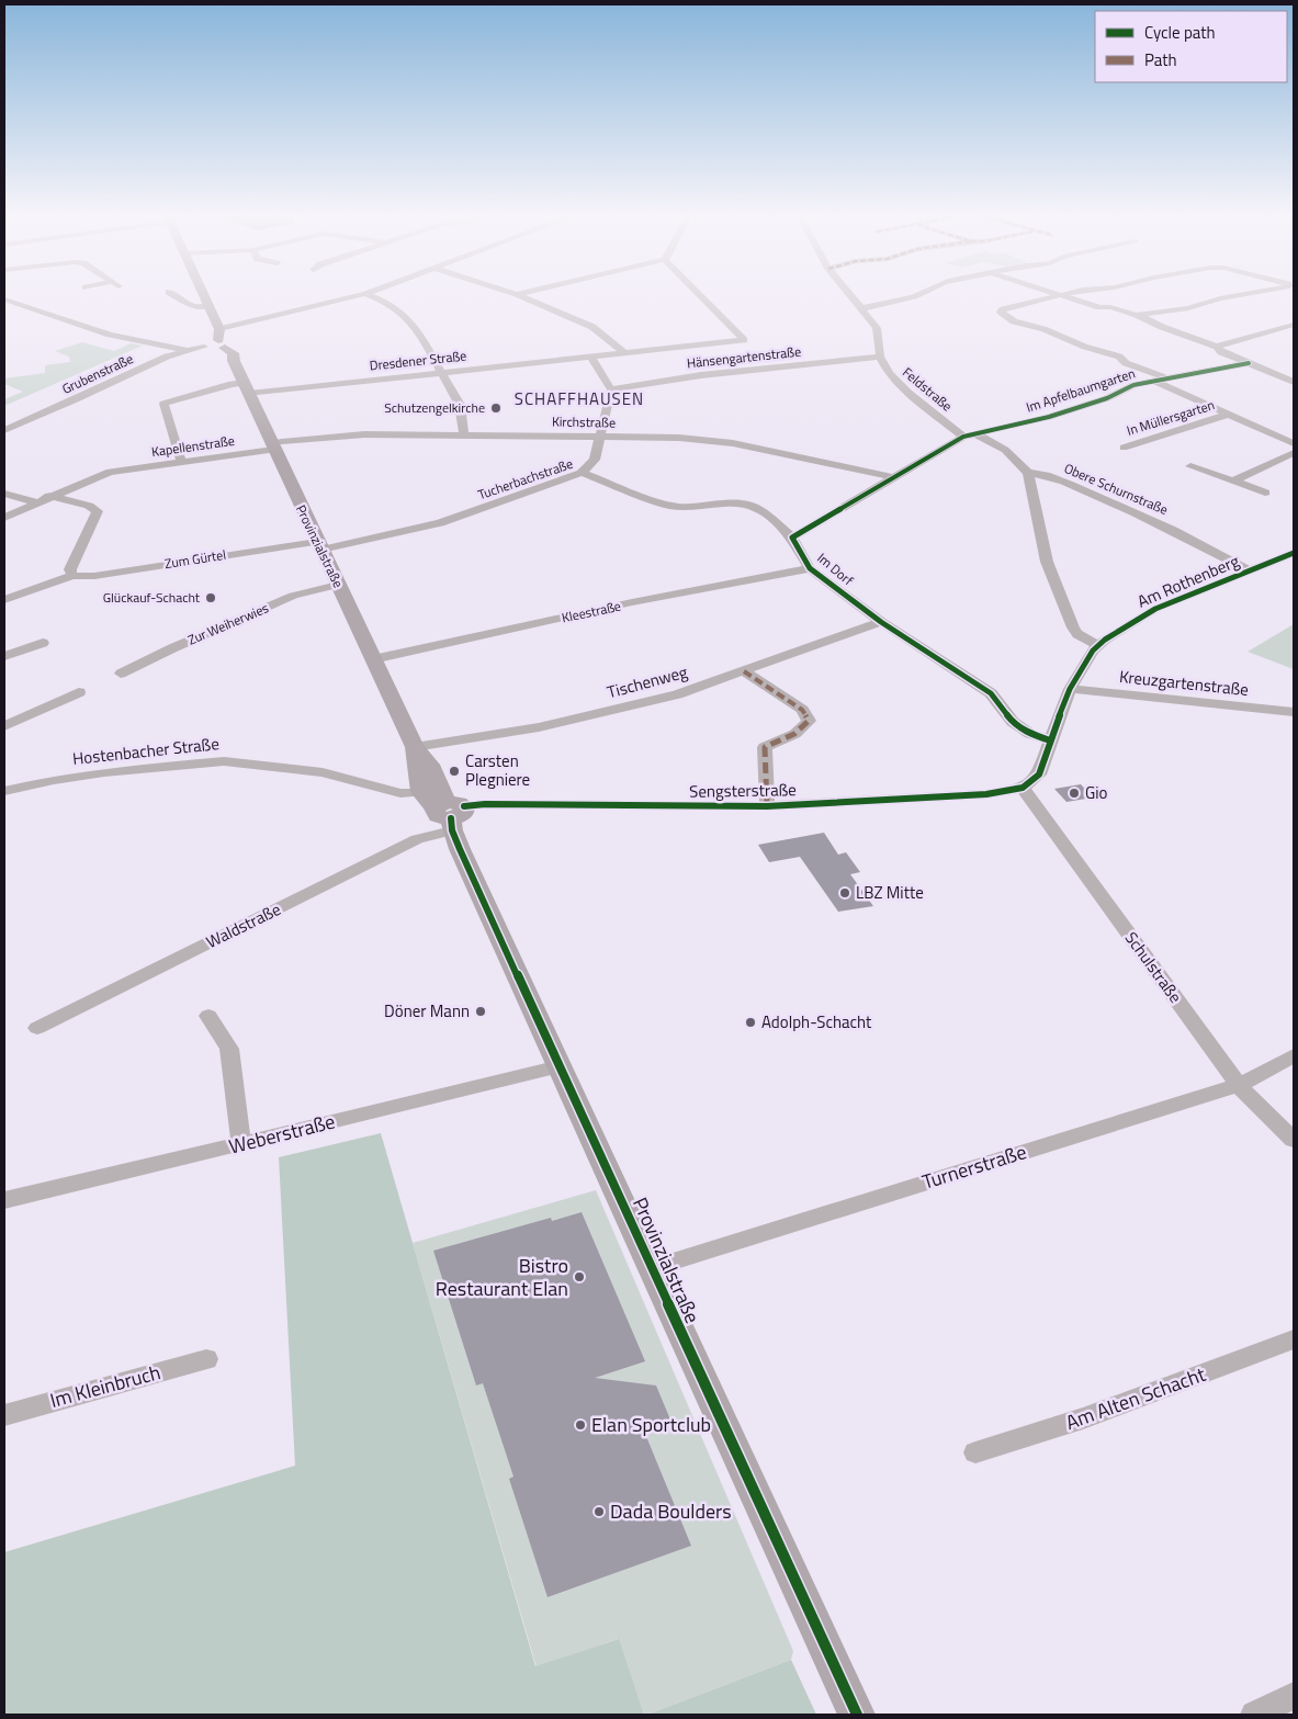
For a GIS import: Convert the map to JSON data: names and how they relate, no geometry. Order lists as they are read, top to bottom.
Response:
{
  "streets": {
    "street": [
      "Hänsengartenstraße",
      "Dresdener Straße",
      "Grubenstraße",
      "Feldstraße",
      "Im Apfelbaumgarten",
      "In Müllersgarten",
      "Kirchstraße",
      "Kapellenstraße",
      "Tucherbachstraße",
      "Obere Schurnstraße",
      "Provinzialstraße",
      "Zum Gürtel",
      "Im Dorf",
      "Am Rothenberg",
      "Kleestraße",
      "Zur Weiherwies",
      "Tischenweg",
      "Kreuzgartenstraße",
      "Hostenbacher Straße",
      "Sengsterstraße",
      "Waldstraße",
      "Schulstraße",
      "Weberstraße",
      "Turnerstraße",
      "Im Kleinbruch",
      "Am Alten Schacht"
    ]
  },
  "crossings": [
    ["Hänsengartenstraße", "Feldstraße"],
    ["Dresdener Straße", "Kapellenstraße"],
    ["Dresdener Straße", "Provinzialstraße"],
    ["Feldstraße", "Im Apfelbaumgarten"],
    ["Kirchstraße", "Kapellenstraße"],
    ["Kirchstraße", "Provinzialstraße"],
    ["Kapellenstraße", "Provinzialstraße"],
    ["Tucherbachstraße", "Provinzialstraße"],
    ["Tucherbachstraße", "Zum Gürtel"],
    ["Tucherbachstraße", "Im Dorf"],
    ["Obere Schurnstraße", "Am Rothenberg"],
    ["Provinzialstraße", "Zum Gürtel"],
    ["Provinzialstraße", "Kleestraße"],
    ["Provinzialstraße", "Zur Weiherwies"],
    ["Provinzialstraße", "Tischenweg"],
    ["Provinzialstraße", "Hostenbacher Straße"],
    ["Provinzialstraße", "Sengsterstraße"],
    ["Provinzialstraße", "Waldstraße"],
    ["Provinzialstraße", "Weberstraße"],
    ["Provinzialstraße", "Turnerstraße"],
    ["Im Dorf", "Am Rothenberg"],
    ["Im Dorf", "Kleestraße"],
    ["Im Dorf", "Tischenweg"],
    ["Am Rothenberg", "Kreuzgartenstraße"],
    ["Am Rothenberg", "Sengsterstraße"],
    ["Am Rothenberg", "Schulstraße"],
    ["Sengsterstraße", "Waldstraße"],
    ["Sengsterstraße", "Schulstraße"],
    ["Schulstraße", "Turnerstraße"]
  ],
  "districts": ["SCHAFFHAUSEN"],
  "places": [
    "Schutzengelkirche",
    "Glückauf-Schacht",
    "Carsten Plegniere",
    "Gio",
    "LBZ Mitte",
    "Döner Mann",
    "Adolph-Schacht",
    "Bistro Restaurant Elan",
    "Elan Sportclub",
    "Dada Boulders"
  ],
  "legend": ["Cycle path", "Path"]
}
